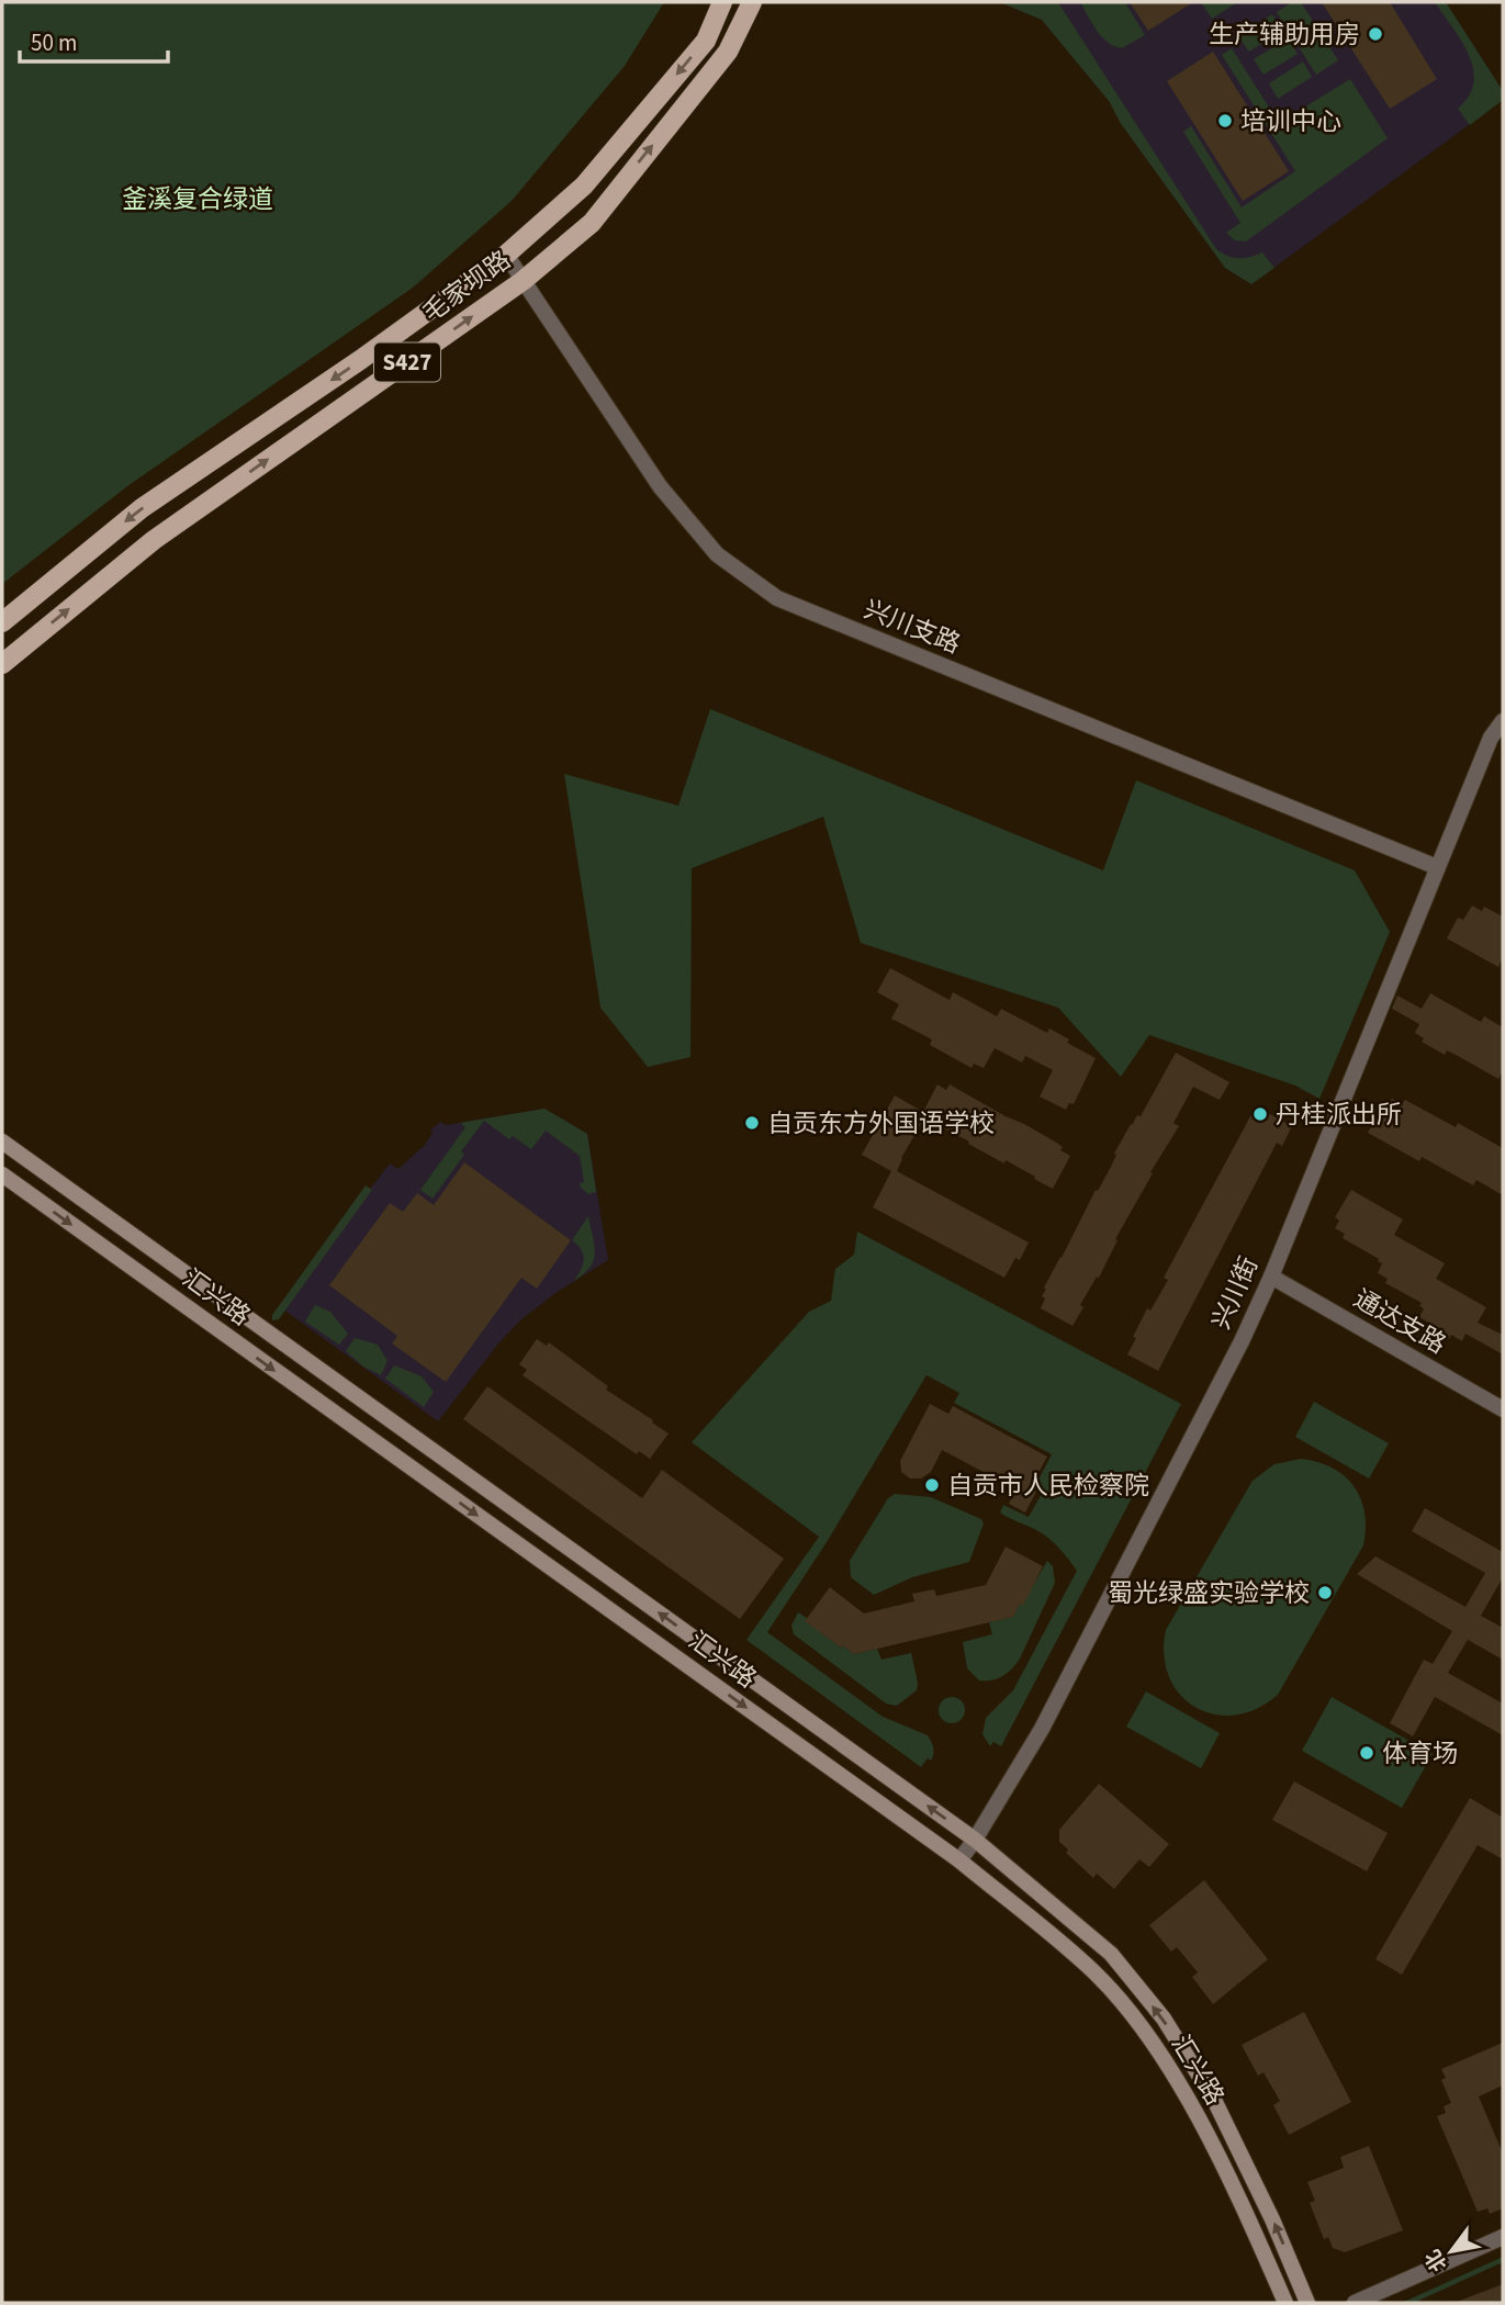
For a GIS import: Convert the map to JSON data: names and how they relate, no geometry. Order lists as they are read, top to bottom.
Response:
{
  "streets": {
    "main road": ["毛家坝路", "S427", "汇兴路"],
    "street": ["兴川支路", "兴川街", "通达支路"]
  },
  "crossings": [
    ["毛家坝路", "兴川支路"],
    ["兴川支路", "兴川街"],
    ["兴川街", "汇兴路"],
    ["兴川街", "通达支路"]
  ],
  "parks": ["釜溪复合绿道"],
  "places": [
    "生产辅助用房",
    "培训中心",
    "丹桂派出所",
    "自贡东方外国语学校",
    "自贡市人民检察院",
    "蜀光绿盛实验学校",
    "体育场"
  ],
  "scale_bar": "50 m",
  "north": "bottom left"
}
